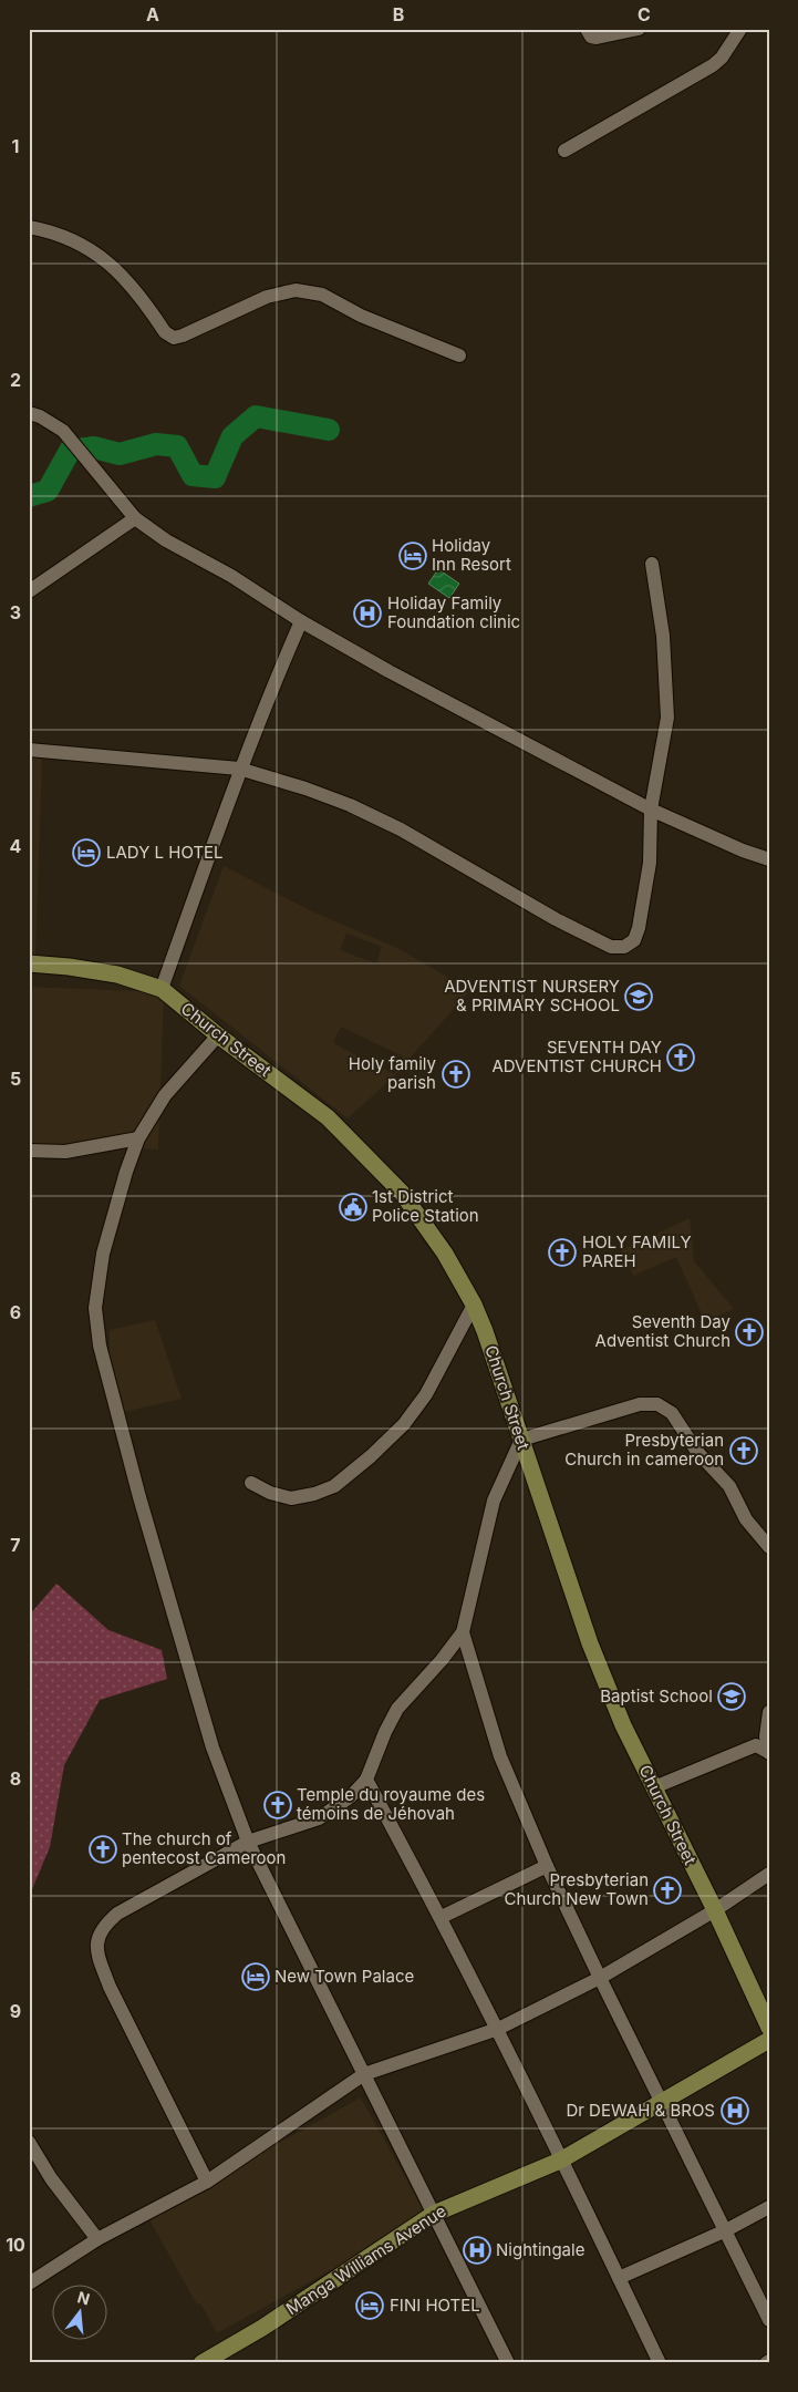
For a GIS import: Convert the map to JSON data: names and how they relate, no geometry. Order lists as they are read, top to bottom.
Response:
{
  "streets": {
    "main road": ["Church Street", "Manga Williams Avenue"]
  },
  "places": {
    "hotel": [
      "Holiday Inn Resort",
      "LADY L HOTEL",
      "New Town Palace",
      "FINI HOTEL"
    ],
    "hospital": ["Holiday Family Foundation clinic", "Dr DEWAH & BROS", "Nightingale"],
    "school or university": ["ADVENTIST NURSERY & PRIMARY SCHOOL", "Baptist School"],
    "church": [
      "SEVENTH DAY ADVENTIST CHURCH",
      "Holy family parish",
      "HOLY FAMILY PAREH",
      "Seventh Day Adventist Church",
      "Presbyterian Church in cameroon",
      "Temple du royaume des témoins de Jéhovah",
      "The church of pentecost Cameroon",
      "Presbyterian Church New Town"
    ],
    "public building": ["1st District Police Station"]
  },
  "north": "top",
  "grid": {
    "columns": ["A", "B", "C"],
    "rows": [
      "1",
      "2",
      "3",
      "4",
      "5",
      "6",
      "7",
      "8",
      "9",
      "10"
    ]
  }
}
